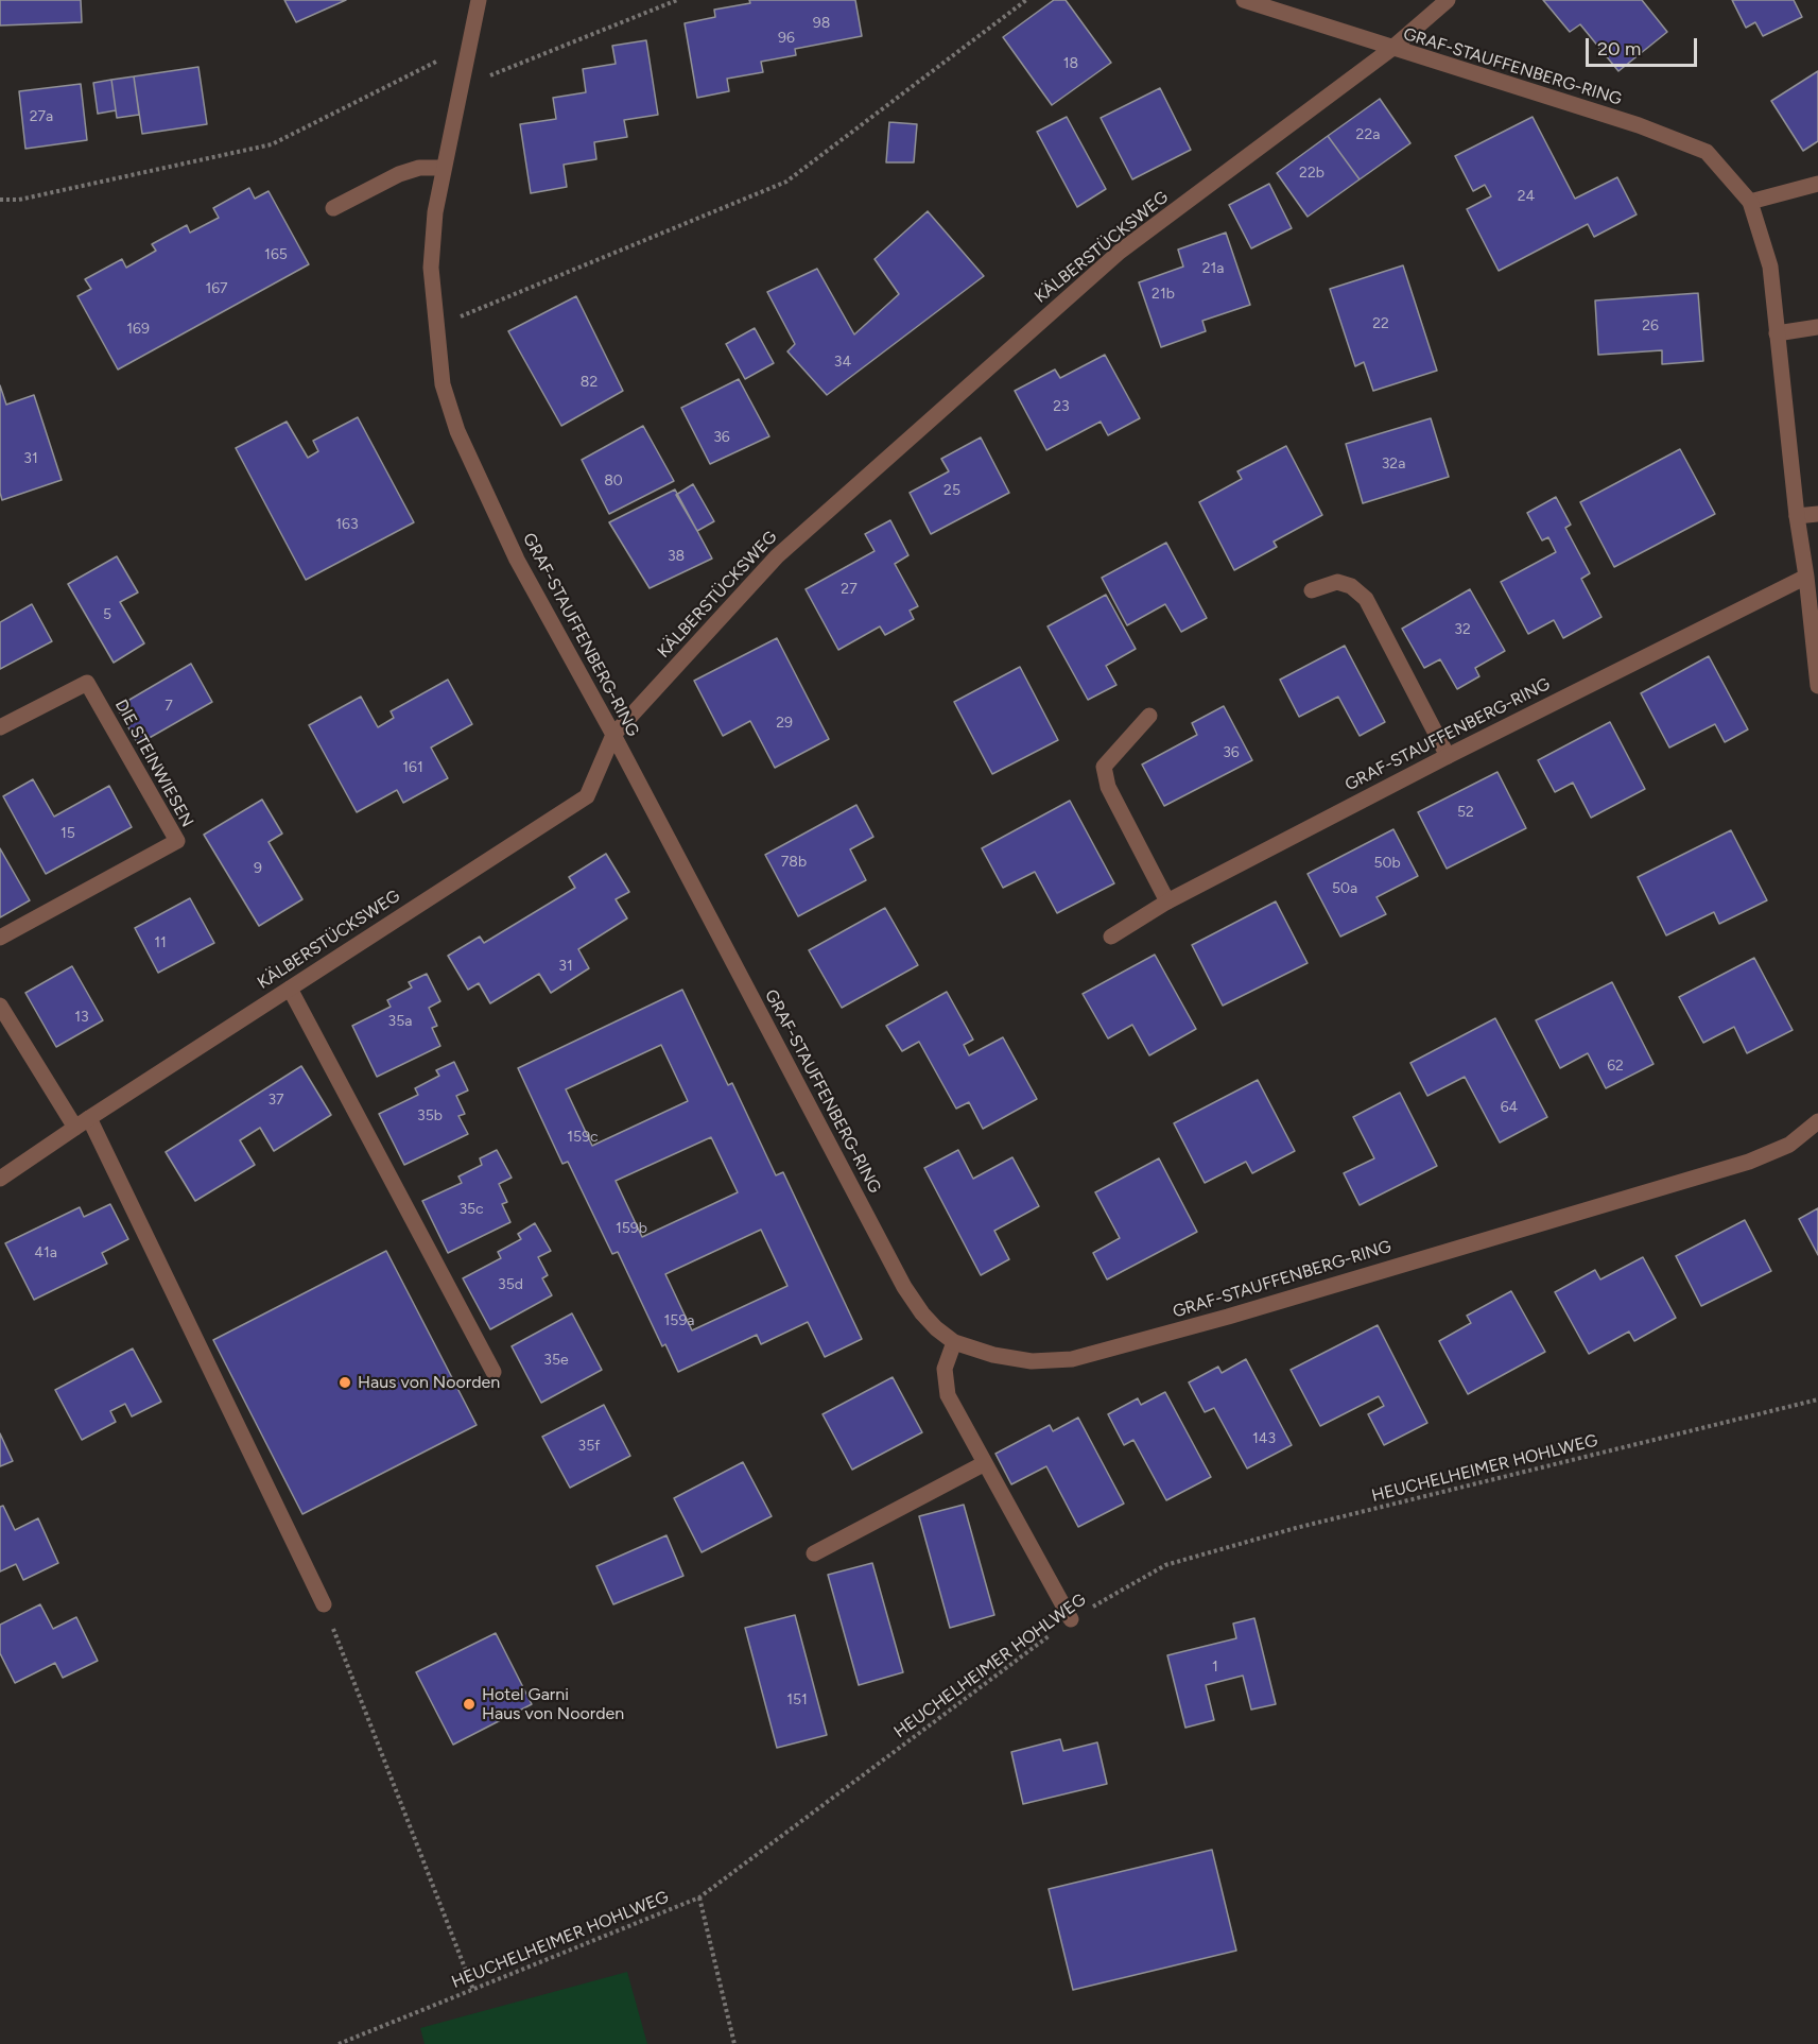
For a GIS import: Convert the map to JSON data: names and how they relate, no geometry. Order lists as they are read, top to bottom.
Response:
{
  "streets": {
    "street": ["GRAF-STAUFFENBERG-RING", "KÄLBERSTÜCKSWEG", "DIE STEINWIESEN"],
    "path": ["HEUCHELHEIMER HOHLWEG"]
  },
  "crossings": [
    ["GRAF-STAUFFENBERG-RING", "KÄLBERSTÜCKSWEG"]
  ],
  "places": ["Haus von Noorden", "Hotel Garni Haus von Noorden"],
  "house_numbers": [
    "98",
    "96",
    "18",
    "27a",
    "22a",
    "22b",
    "24",
    "165",
    "21a",
    "167",
    "21b",
    "22",
    "26",
    "169",
    "34",
    "82",
    "23",
    "36",
    "31",
    "32a",
    "80",
    "25",
    "163",
    "38",
    "27",
    "5",
    "32",
    "7",
    "29",
    "36",
    "161",
    "52",
    "15",
    "78b",
    "50b",
    "9",
    "50a",
    "11",
    "31",
    "13",
    "35a",
    "62",
    "37",
    "64",
    "35b",
    "159c",
    "35c",
    "159b",
    "41a",
    "35d",
    "159a",
    "35e",
    "143",
    "35f",
    "1",
    "151"
  ],
  "scale_bar": "20 m"
}
